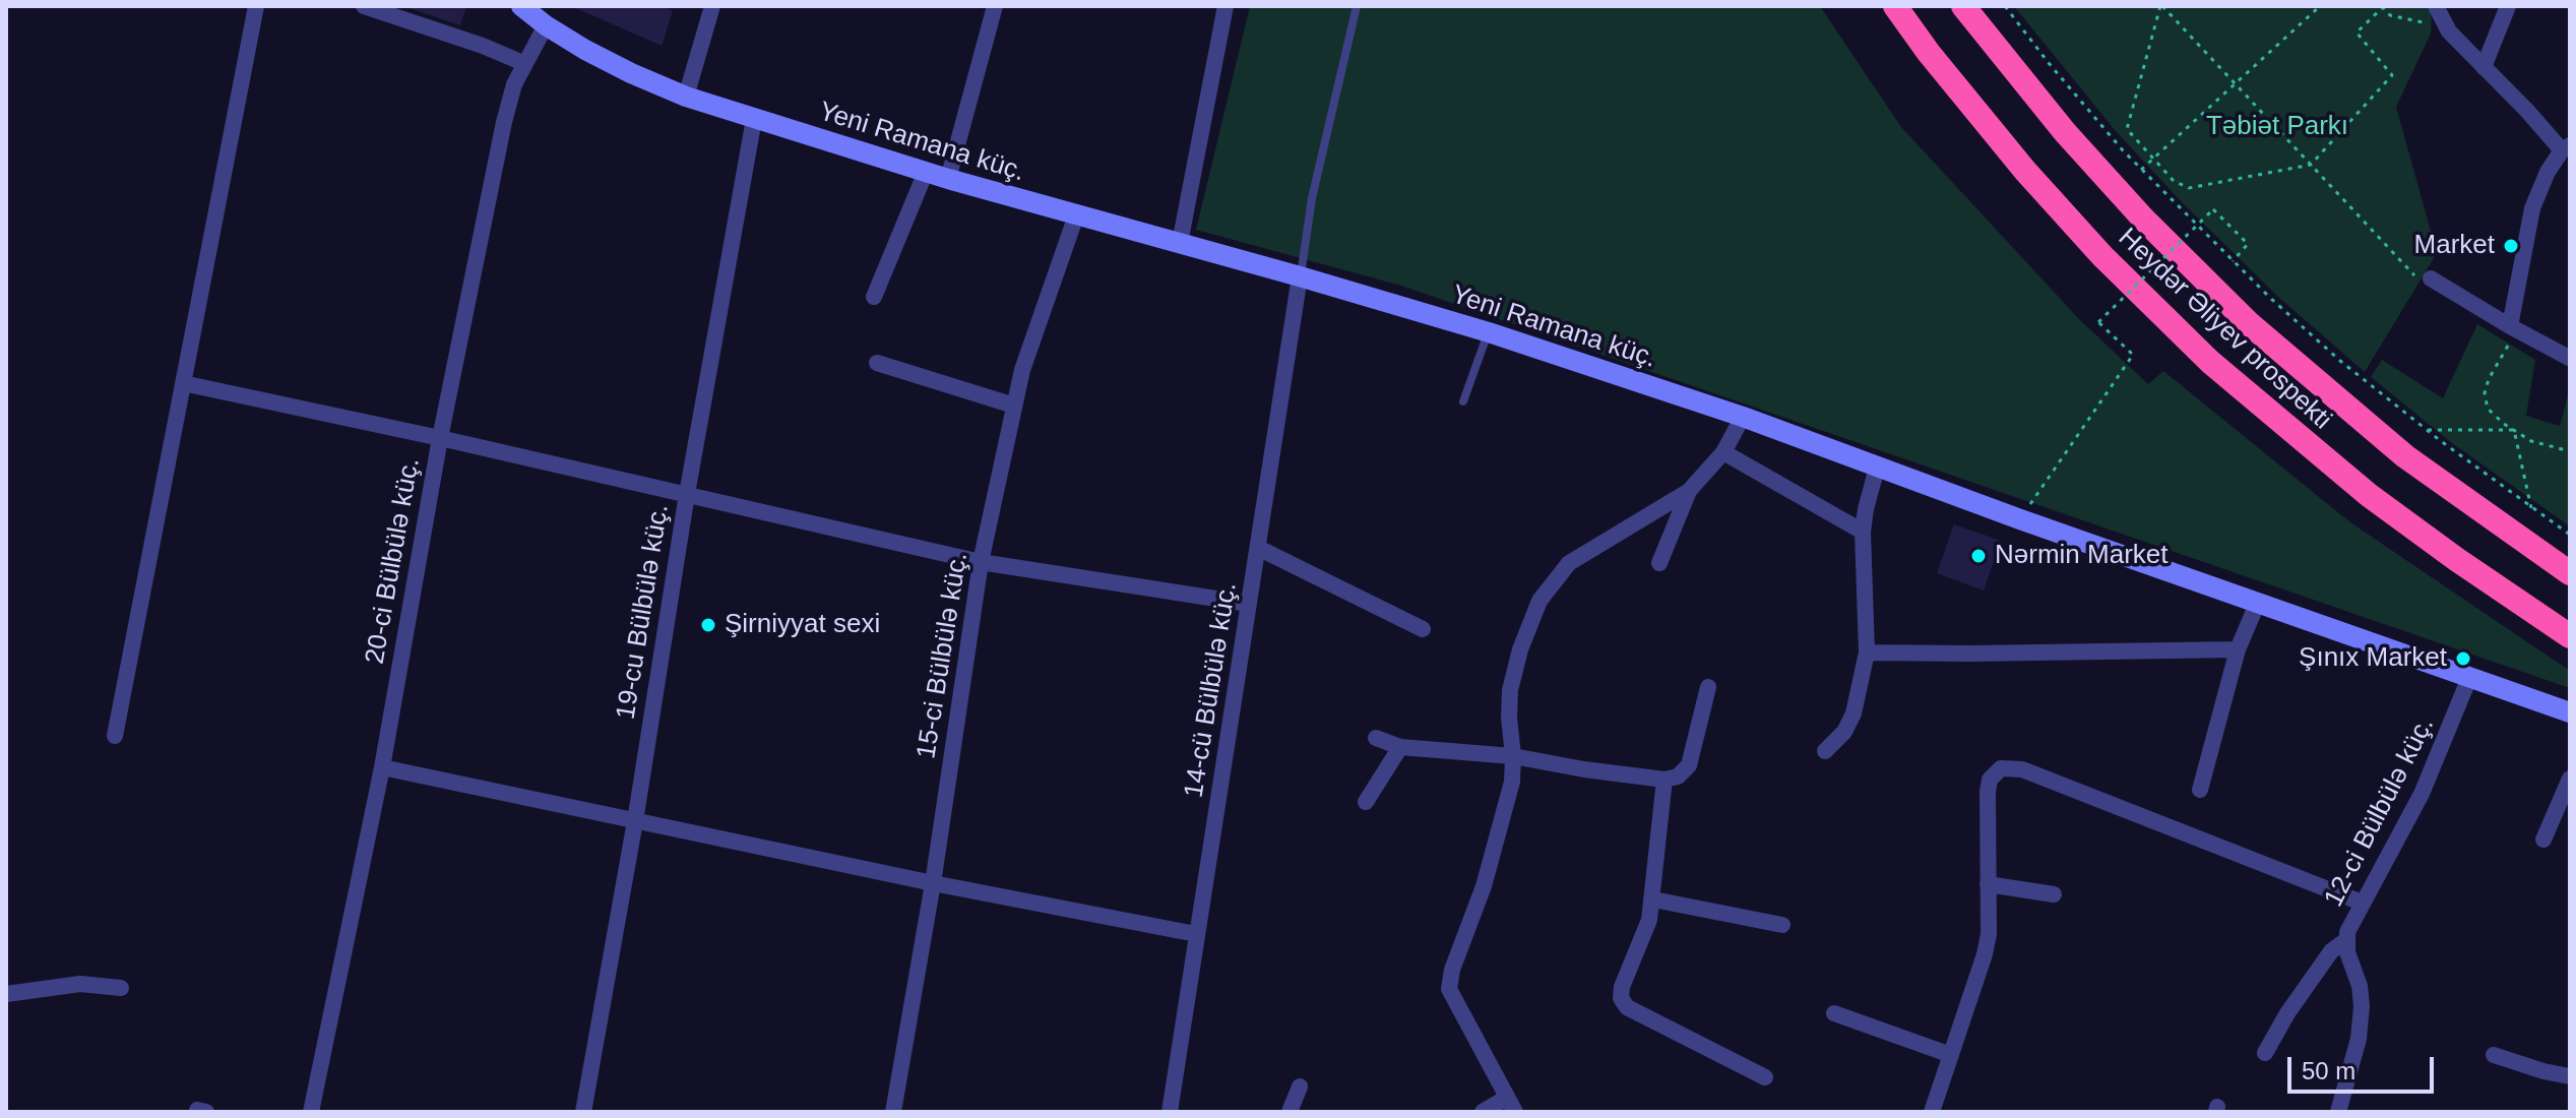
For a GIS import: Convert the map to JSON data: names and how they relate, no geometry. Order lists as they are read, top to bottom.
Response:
{
  "streets": {
    "highway": ["Heydər Əliyev prospekti"],
    "street": [
      "Yeni Ramana küç.",
      "20-ci Bülbülə küç.",
      "19-cu Bülbülə küç.",
      "15-ci Bülbülə küç.",
      "14-cü Bülbülə küç.",
      "12-ci Bülbülə küç."
    ]
  },
  "crossings": [
    ["Yeni Ramana küç.", "20-ci Bülbülə küç."],
    ["Yeni Ramana küç.", "19-cu Bülbülə küç."],
    ["Yeni Ramana küç.", "15-ci Bülbülə küç."],
    ["Yeni Ramana küç.", "14-cü Bülbülə küç."],
    ["Yeni Ramana küç.", "12-ci Bülbülə küç."]
  ],
  "parks": ["Təbiət Parkı"],
  "places": [
    "Market",
    "Nərmin Market",
    "Şirniyyat sexi",
    "Şınıx Market"
  ],
  "scale_bar": "50 m"
}
